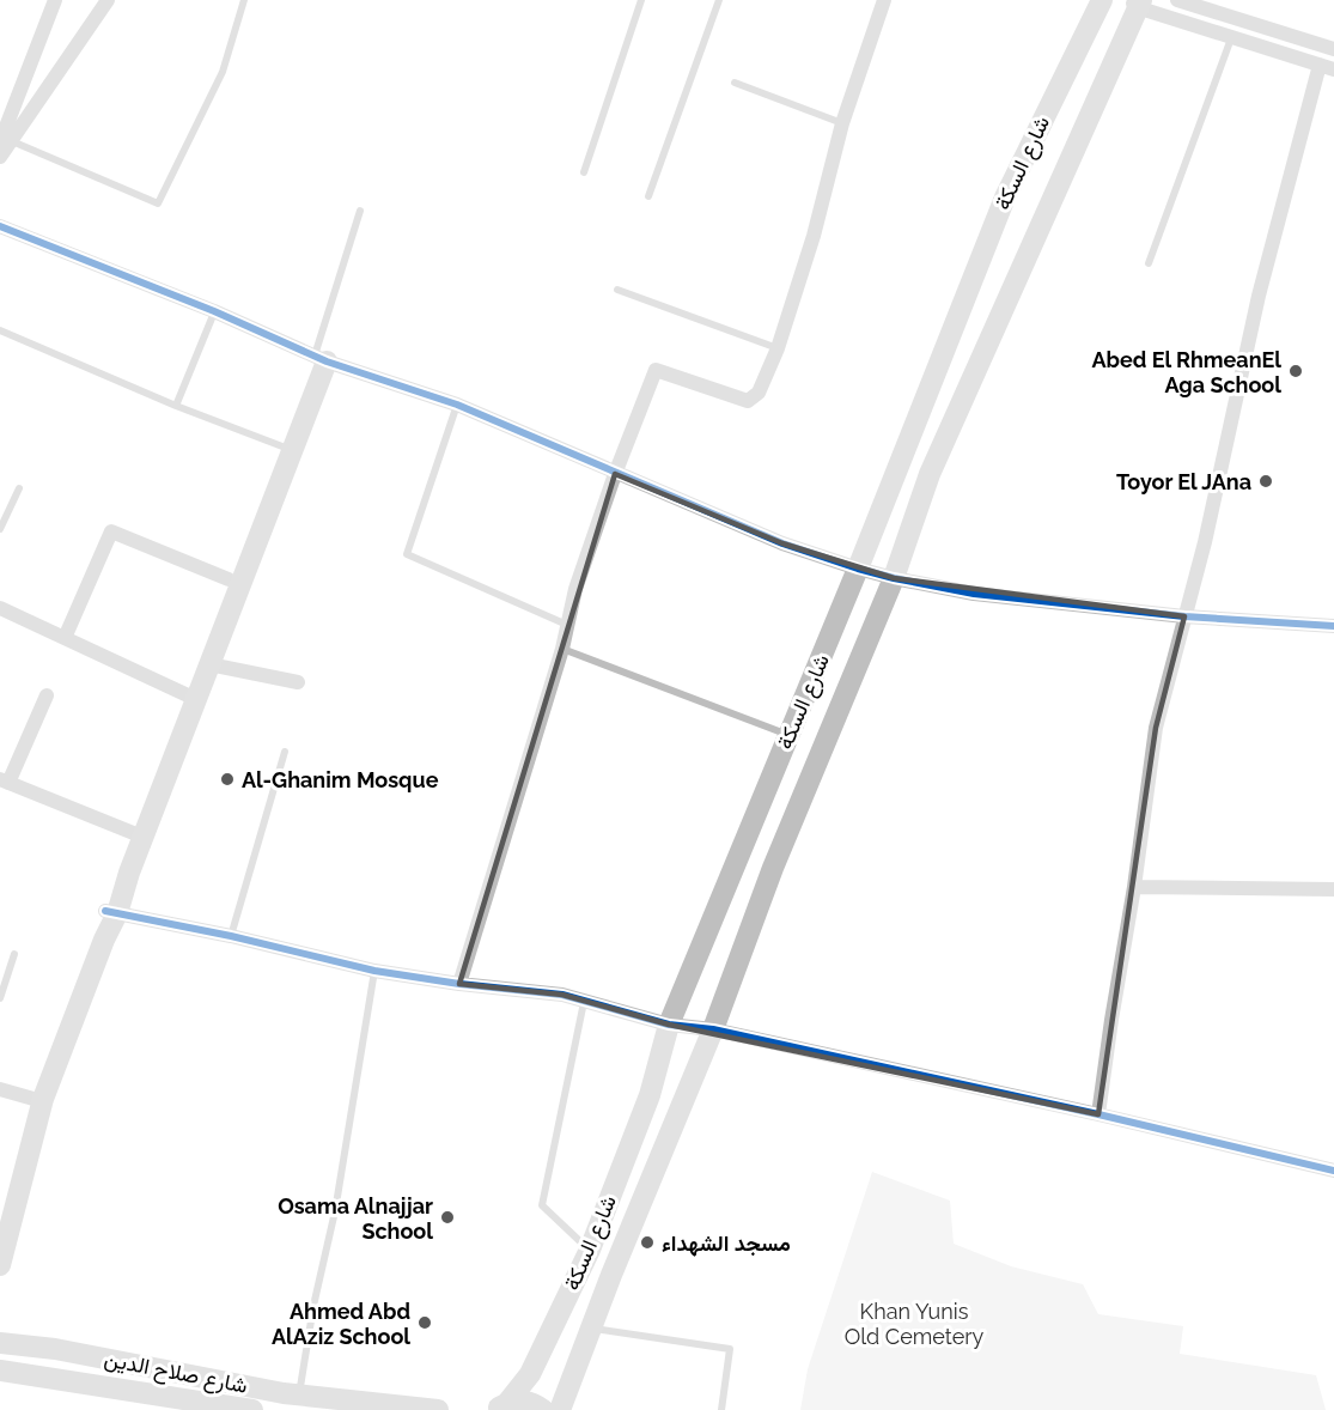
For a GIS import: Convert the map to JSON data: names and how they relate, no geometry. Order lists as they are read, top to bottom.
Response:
{
  "streets": {
    "main road": ["شارع السكة", "شارع صلاح الدين"]
  },
  "parks": ["Khan Yunis Old Cemetery"],
  "places": [
    "Abed El RhmeanEl Aga School",
    "Toyor El JAna",
    "Al-Ghanim Mosque",
    "Osama Alnajjar School",
    "مسجد الشهداء",
    "Ahmed Abd AlAziz School"
  ]
}
